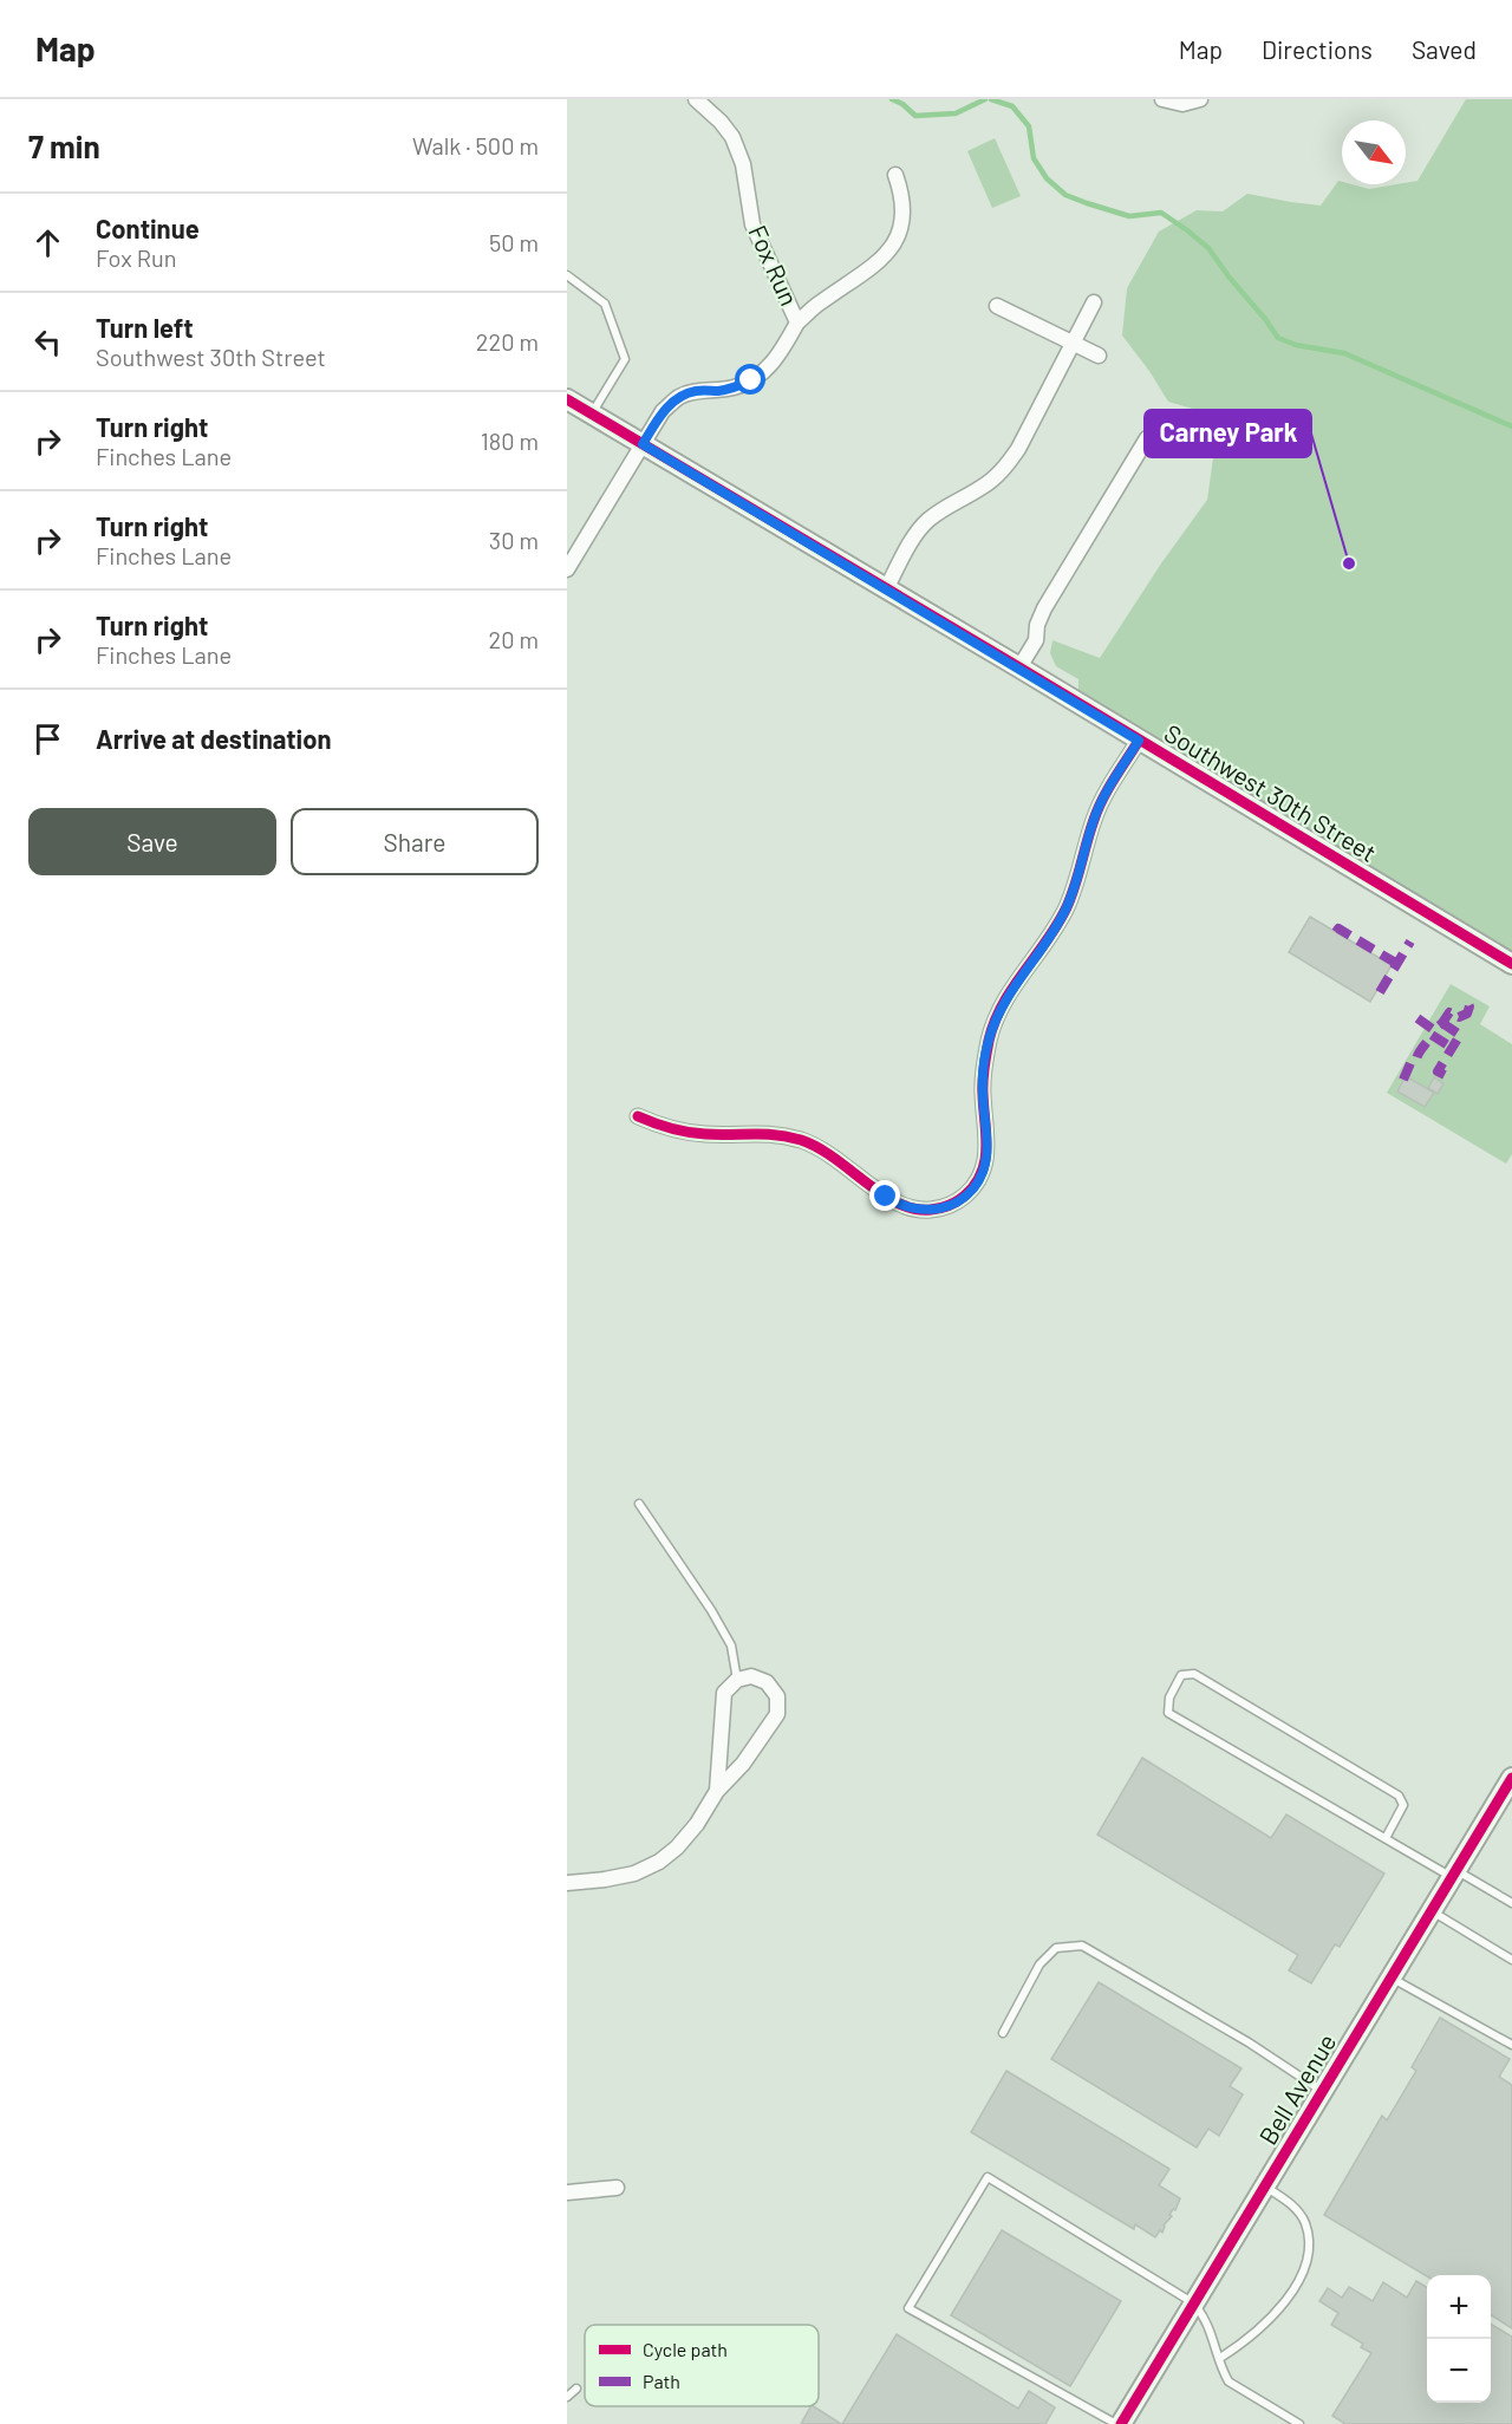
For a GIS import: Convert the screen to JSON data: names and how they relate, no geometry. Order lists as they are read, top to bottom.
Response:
{
  "streets": {
    "street": ["Fox Run", "Southwest 30th Street", "Bell Avenue"]
  },
  "crossings": [
    ["Fox Run", "Southwest 30th Street"]
  ],
  "places": ["Carney Park"],
  "legend": ["Cycle path", "Path"],
  "north": "bottom right",
  "page": {
    "header": "Map",
    "nav": ["Map", "Directions", "Saved"],
    "heading": ["7 min", "Walk · 500 m"],
    "list": [
      ["Continue", "Fox Run", "50 m"],
      ["Turn left", "Southwest 30th Street", "220 m"],
      ["Turn right", "Finches Lane", "180 m"],
      ["Turn right", "Finches Lane", "30 m"],
      ["Turn right", "Finches Lane", "20 m"],
      "Arrive at destination"
    ],
    "buttons": ["Save", "Share"],
    "map_buttons": ["+", "−"]
  }
}
